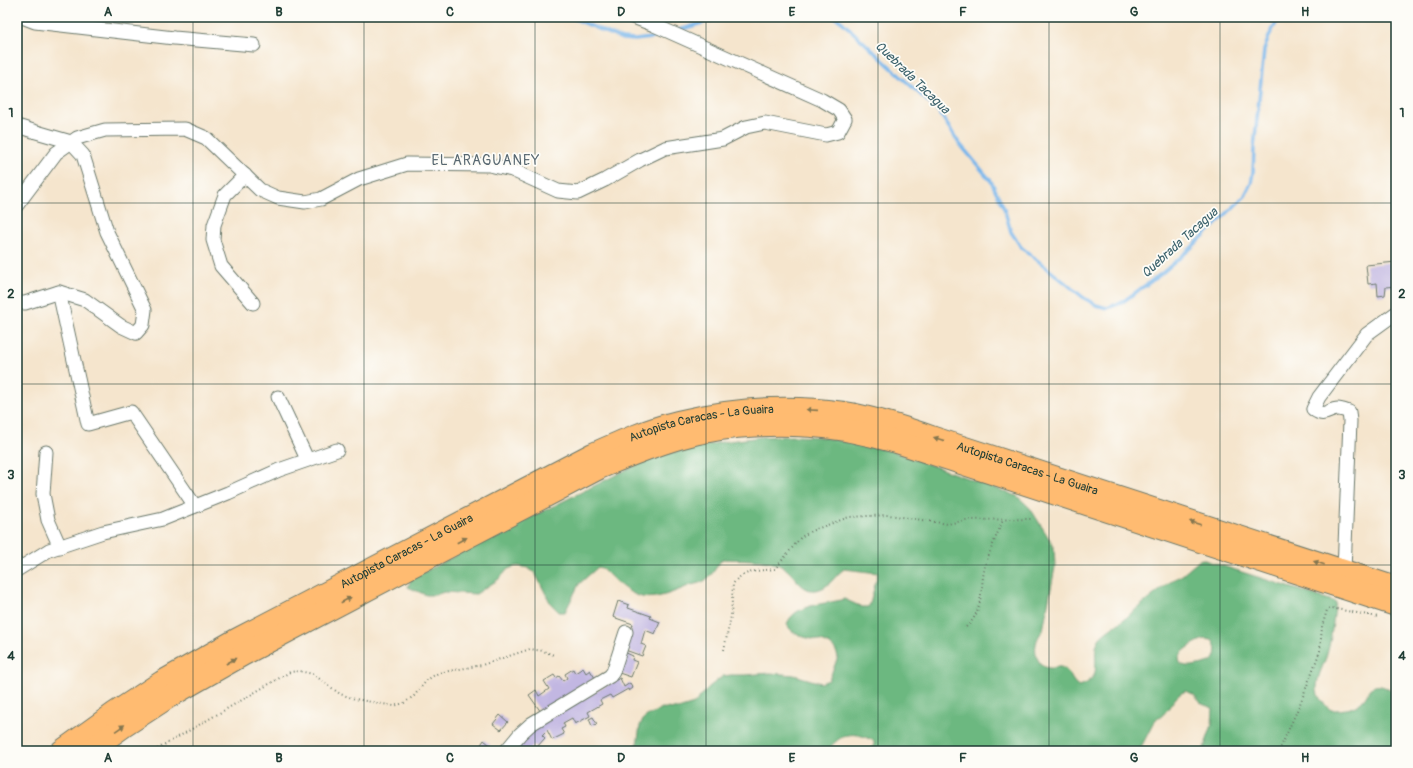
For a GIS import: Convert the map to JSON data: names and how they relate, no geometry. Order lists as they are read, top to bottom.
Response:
{
  "streets": {
    "highway": ["Autopista Caracas - La Guaira"]
  },
  "districts": ["EL ARAGUANEY"],
  "water": ["Quebrada Tacagua"],
  "grid": {
    "columns": [
      "A",
      "B",
      "C",
      "D",
      "E",
      "F",
      "G",
      "H"
    ],
    "rows": [
      "1",
      "2",
      "3",
      "4"
    ]
  }
}
